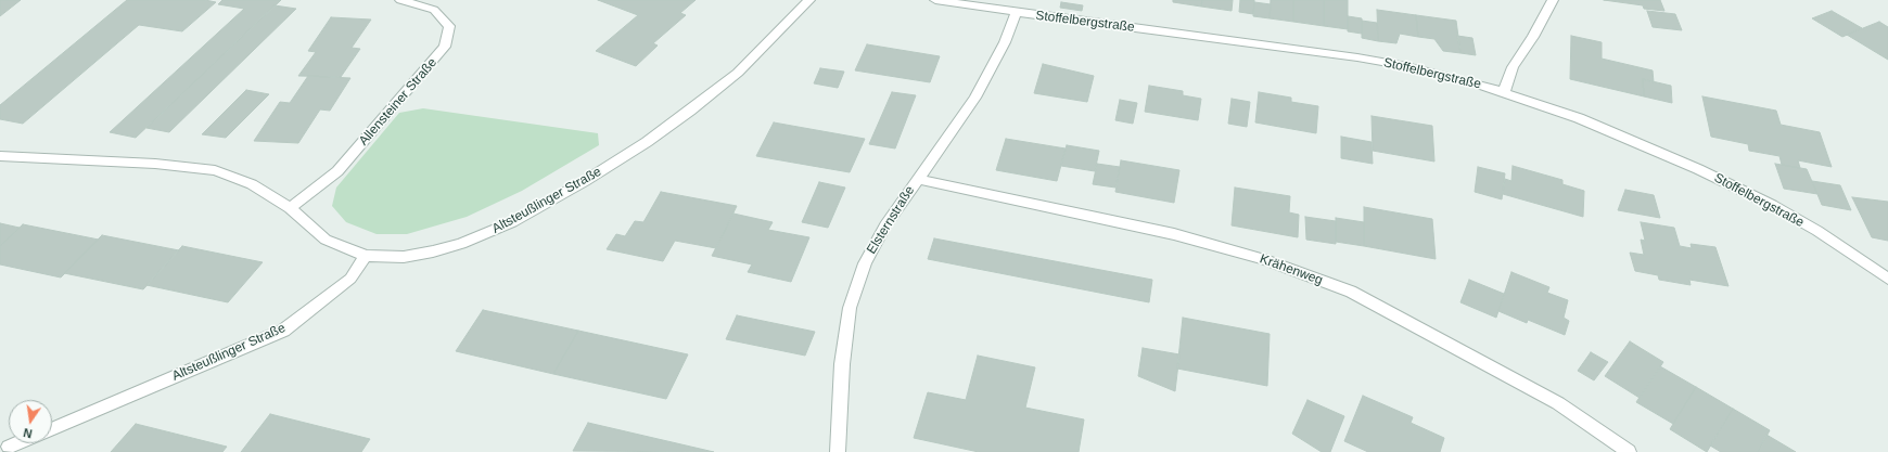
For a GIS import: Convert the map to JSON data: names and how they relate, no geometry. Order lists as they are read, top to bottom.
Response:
{
  "streets": {
    "street": [
      "Stoffelbergstraße",
      "Allensteiner Straße",
      "Altsteußlinger Straße",
      "Elsternstraße",
      "Krähenweg"
    ]
  },
  "crossings": [
    ["Stoffelbergstraße", "Elsternstraße"],
    ["Elsternstraße", "Krähenweg"]
  ],
  "north": "bottom"
}
